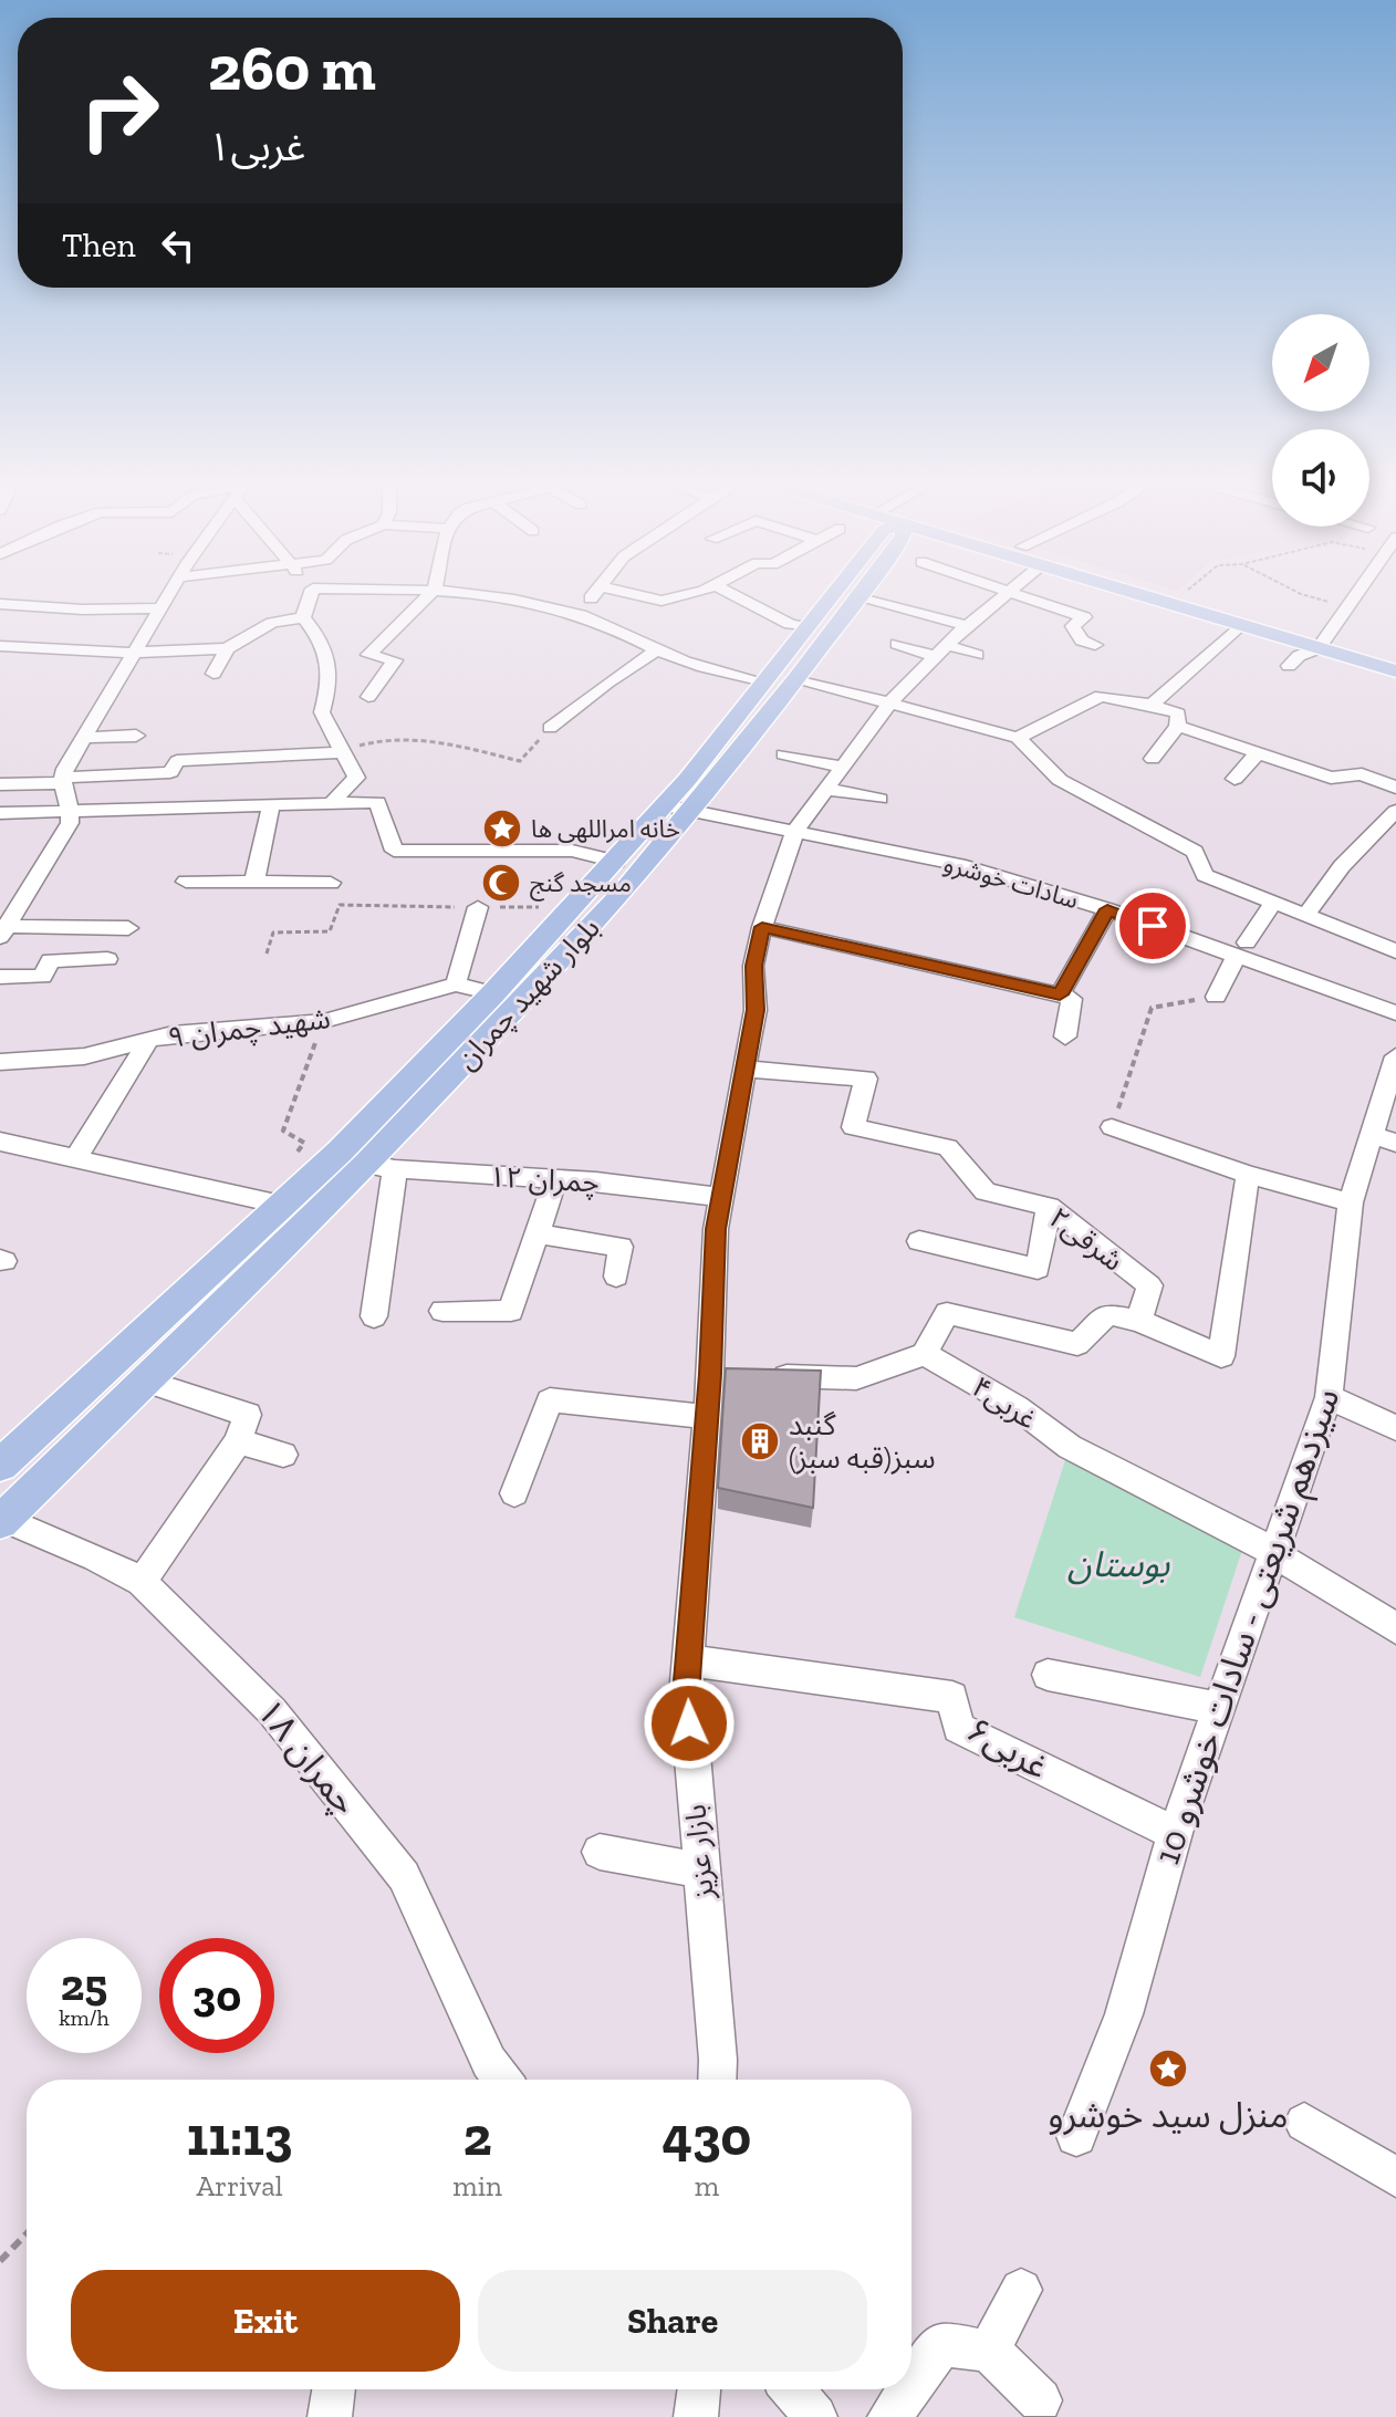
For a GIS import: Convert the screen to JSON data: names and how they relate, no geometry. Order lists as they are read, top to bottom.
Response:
{
  "streets": {
    "main road": ["بلوار شهید چمران"],
    "street": [
      "سادات خوشرو",
      "شهید چمران ۹",
      "چمران ۱۲",
      "شرقی۲",
      "غربی۴",
      "سیزدهم شریعتی - سادات خوشرو 10",
      "غربی۶",
      "چمران ۱۸",
      "بازار عزیز"
    ]
  },
  "crossings": [
    ["سادات خوشرو", "بلوار شهید چمران"],
    ["سادات خوشرو", "بازار عزیز"],
    ["بلوار شهید چمران", "شهید چمران ۹"],
    ["بلوار شهید چمران", "چمران ۱۲"],
    ["بلوار شهید چمران", "چمران ۱۸"],
    ["چمران ۱۲", "بازار عزیز"],
    ["شرقی۲", "بازار عزیز"],
    ["غربی۴", "سیزدهم شریعتی - سادات خوشرو 10"],
    ["سیزدهم شریعتی - سادات خوشرو 10", "غربی۶"],
    ["غربی۶", "بازار عزیز"]
  ],
  "parks": ["بوستان"],
  "places": {
    "place": ["خانه امراللهی ها", "منزل سید خوشرو"],
    "mosque": ["مسجد گنج"],
    "building": ["گنبد سبز(قبه سبز)"]
  },
  "north": "bottom left",
  "page": {
    "turn": ["260 m", "غربی۱"],
    "then": "Then",
    "speed": "25 km/h",
    "limit": "30",
    "eta": [
      "11:13",
      "Arrival",
      "2",
      "min",
      "430",
      "m"
    ],
    "buttons": ["Exit", "Share"]
  }
}
